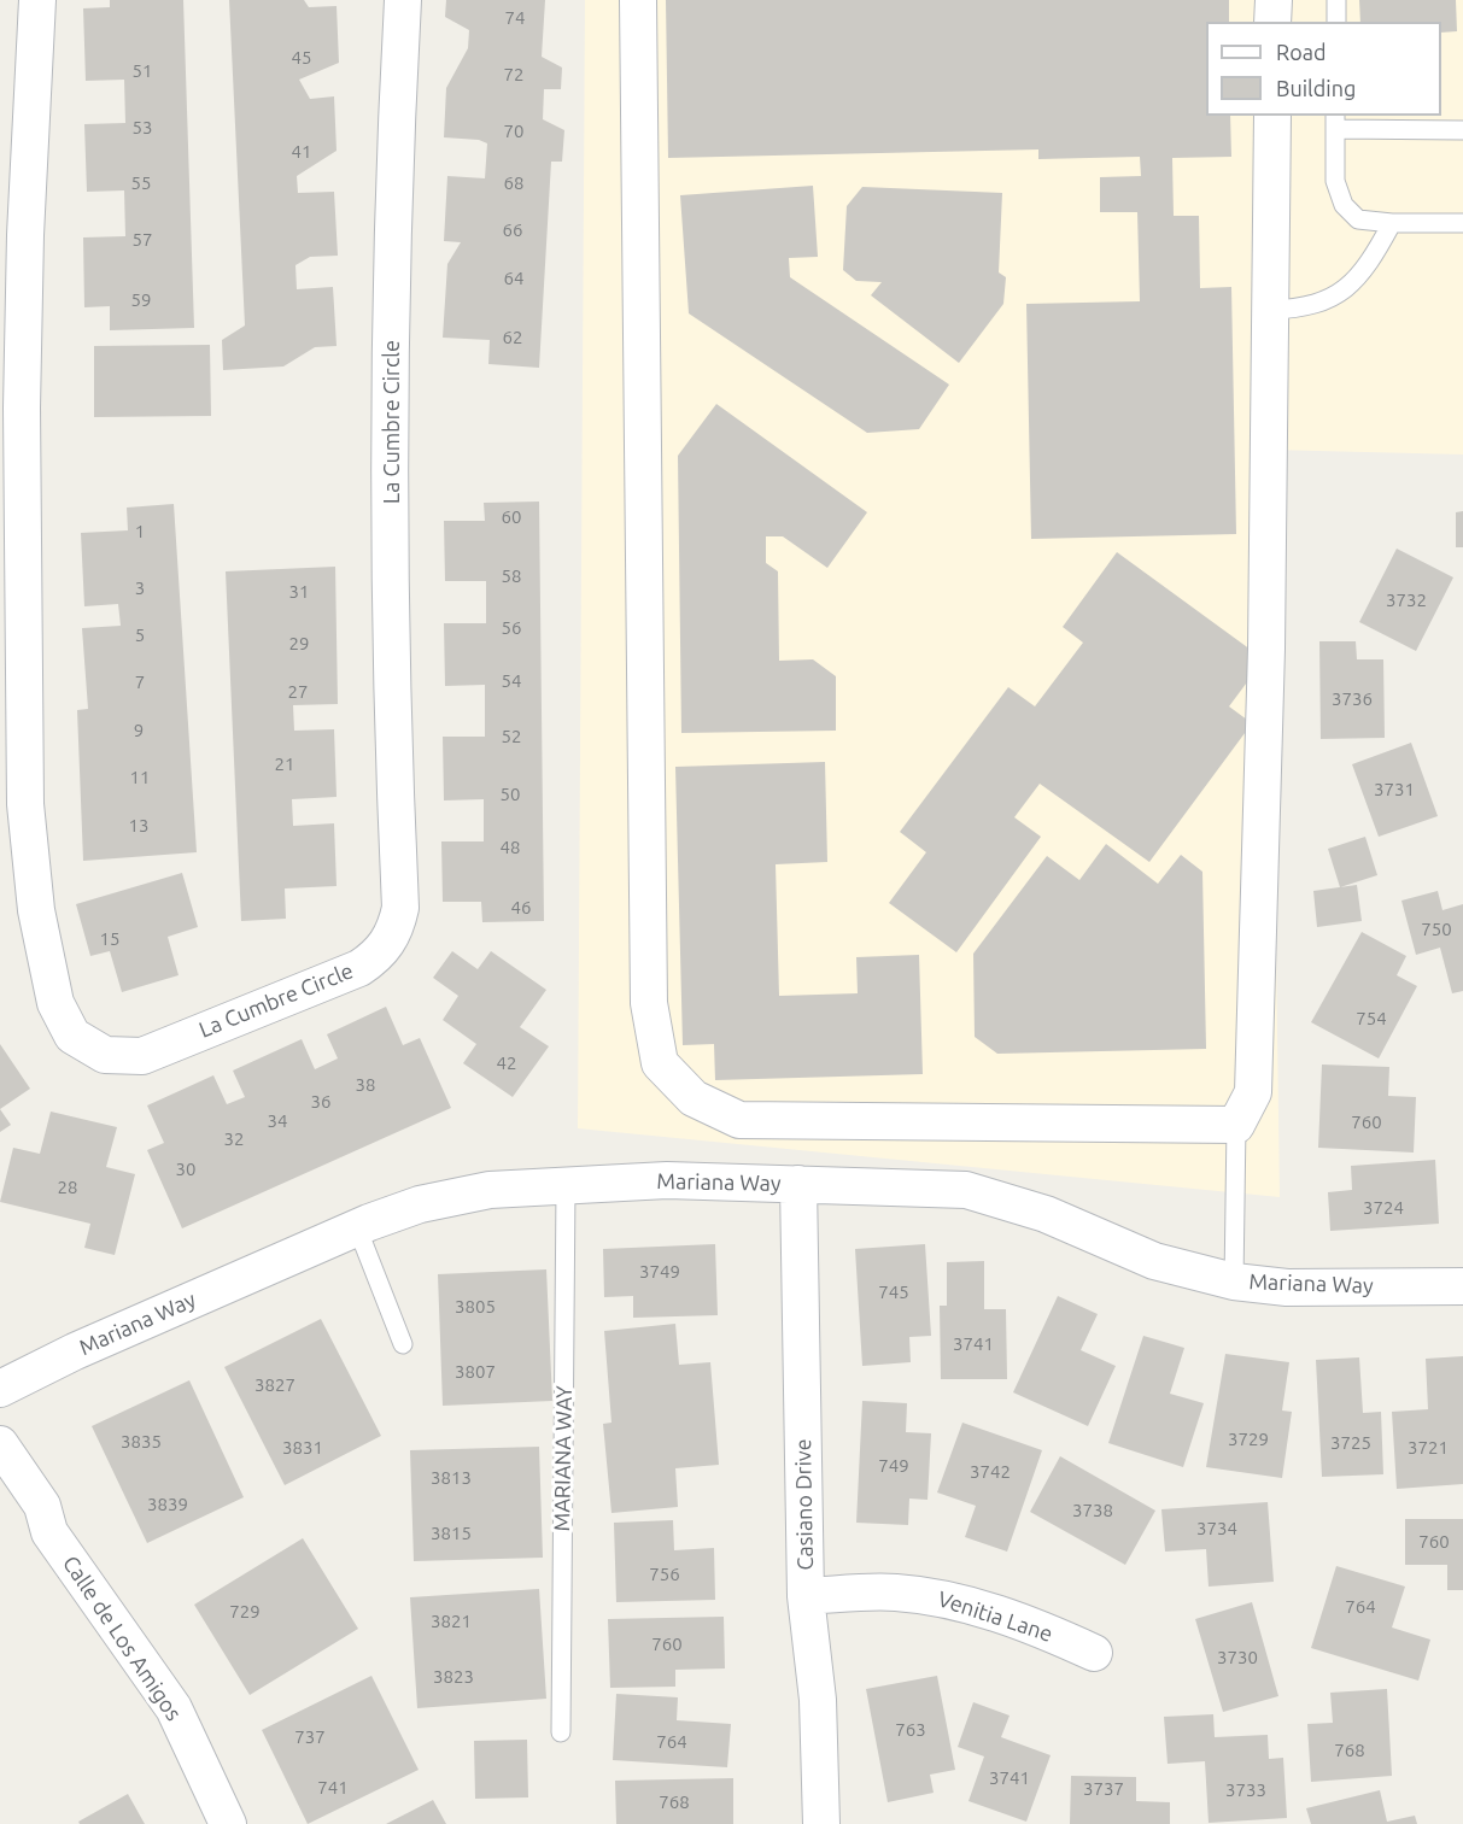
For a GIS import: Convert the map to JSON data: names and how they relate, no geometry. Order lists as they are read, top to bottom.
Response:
{
  "streets": {
    "street": [
      "La Cumbre Circle",
      "Mariana Way",
      "Casiano Drive",
      "Venitia Lane",
      "Calle de Los Amigos"
    ],
    "lane": ["MARIANA WAY"]
  },
  "crossings": [
    ["Mariana Way", "MARIANA WAY"],
    ["Mariana Way", "Casiano Drive"],
    ["Casiano Drive", "Venitia Lane"]
  ],
  "house_numbers": [
    "74",
    "45",
    "51",
    "72",
    "53",
    "70",
    "41",
    "55",
    "68",
    "66",
    "57",
    "64",
    "59",
    "62",
    "60",
    "1",
    "58",
    "3",
    "31",
    "3732",
    "56",
    "5",
    "29",
    "54",
    "7",
    "27",
    "3736",
    "9",
    "52",
    "21",
    "11",
    "3731",
    "50",
    "13",
    "48",
    "46",
    "750",
    "15",
    "754",
    "42",
    "38",
    "36",
    "34",
    "760",
    "32",
    "30",
    "28",
    "3724",
    "3749",
    "745",
    "3805",
    "3741",
    "3807",
    "3827",
    "3729",
    "3835",
    "3725",
    "3831",
    "3721",
    "749",
    "3742",
    "3813",
    "3839",
    "3738",
    "3734",
    "3815",
    "760",
    "756",
    "764",
    "729",
    "3821",
    "760",
    "3730",
    "3823",
    "763",
    "737",
    "764",
    "768",
    "3741",
    "741",
    "3737",
    "3733",
    "768"
  ],
  "legend": ["Road", "Building"]
}
